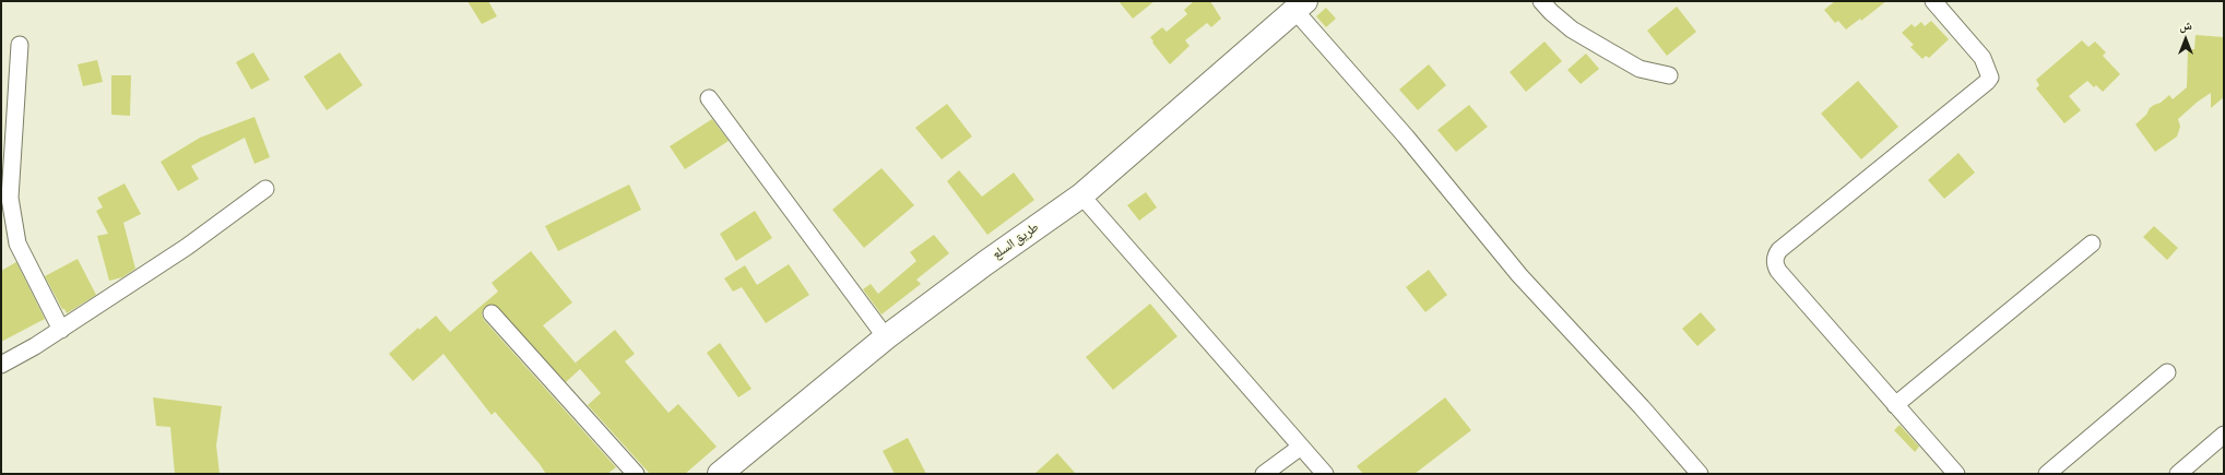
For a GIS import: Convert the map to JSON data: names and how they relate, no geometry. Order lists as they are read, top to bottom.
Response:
{
  "streets": {
    "street": ["طريق السلع"]
  },
  "north": "top"
}
